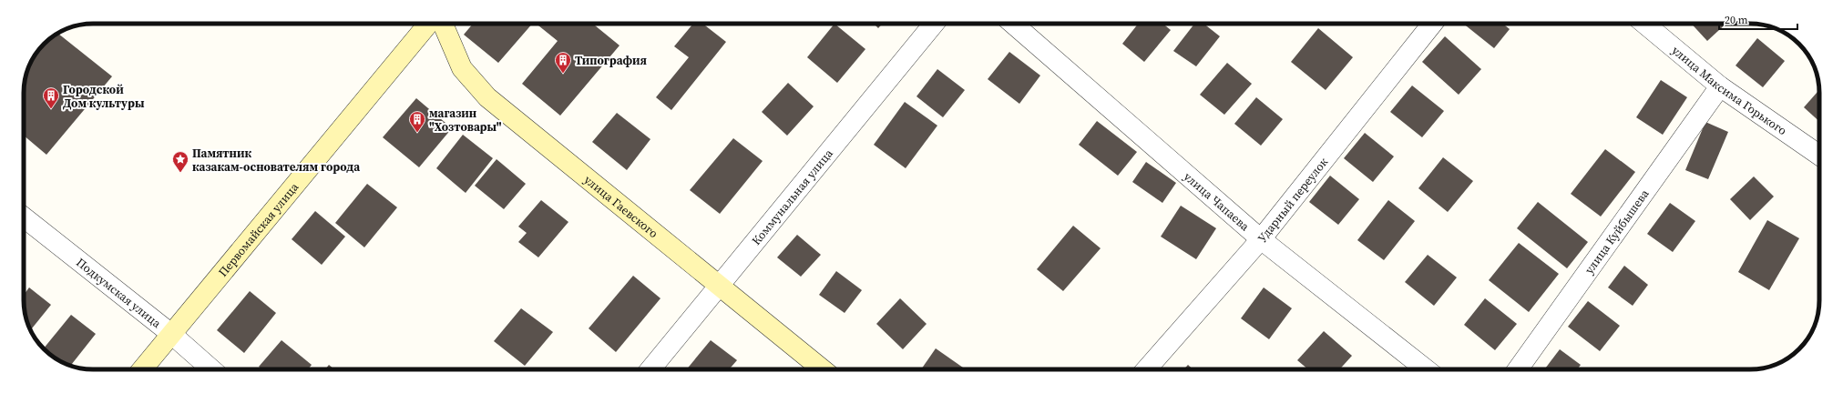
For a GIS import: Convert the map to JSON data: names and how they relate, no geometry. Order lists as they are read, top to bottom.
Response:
{
  "streets": {
    "main road": ["улица Гаевского", "Первомайская улица"],
    "street": [
      "улица Максима Горького",
      "Коммунальная улица",
      "Ударный переулок",
      "улица Чапаева",
      "улица Куйбышева",
      "Подкумская улица"
    ]
  },
  "crossings": [
    ["улица Максима Горького", "улица Куйбышева"],
    ["Коммунальная улица", "улица Гаевского"],
    ["Ударный переулок", "улица Чапаева"],
    ["Первомайская улица", "Подкумская улица"]
  ],
  "places": {
    "building": ["Типография", "Городской Дом культуры", "магазин \"Хозтовары\""],
    "place": ["Памятник казакам-основателям города"]
  },
  "scale_bar": "20 m"
}
